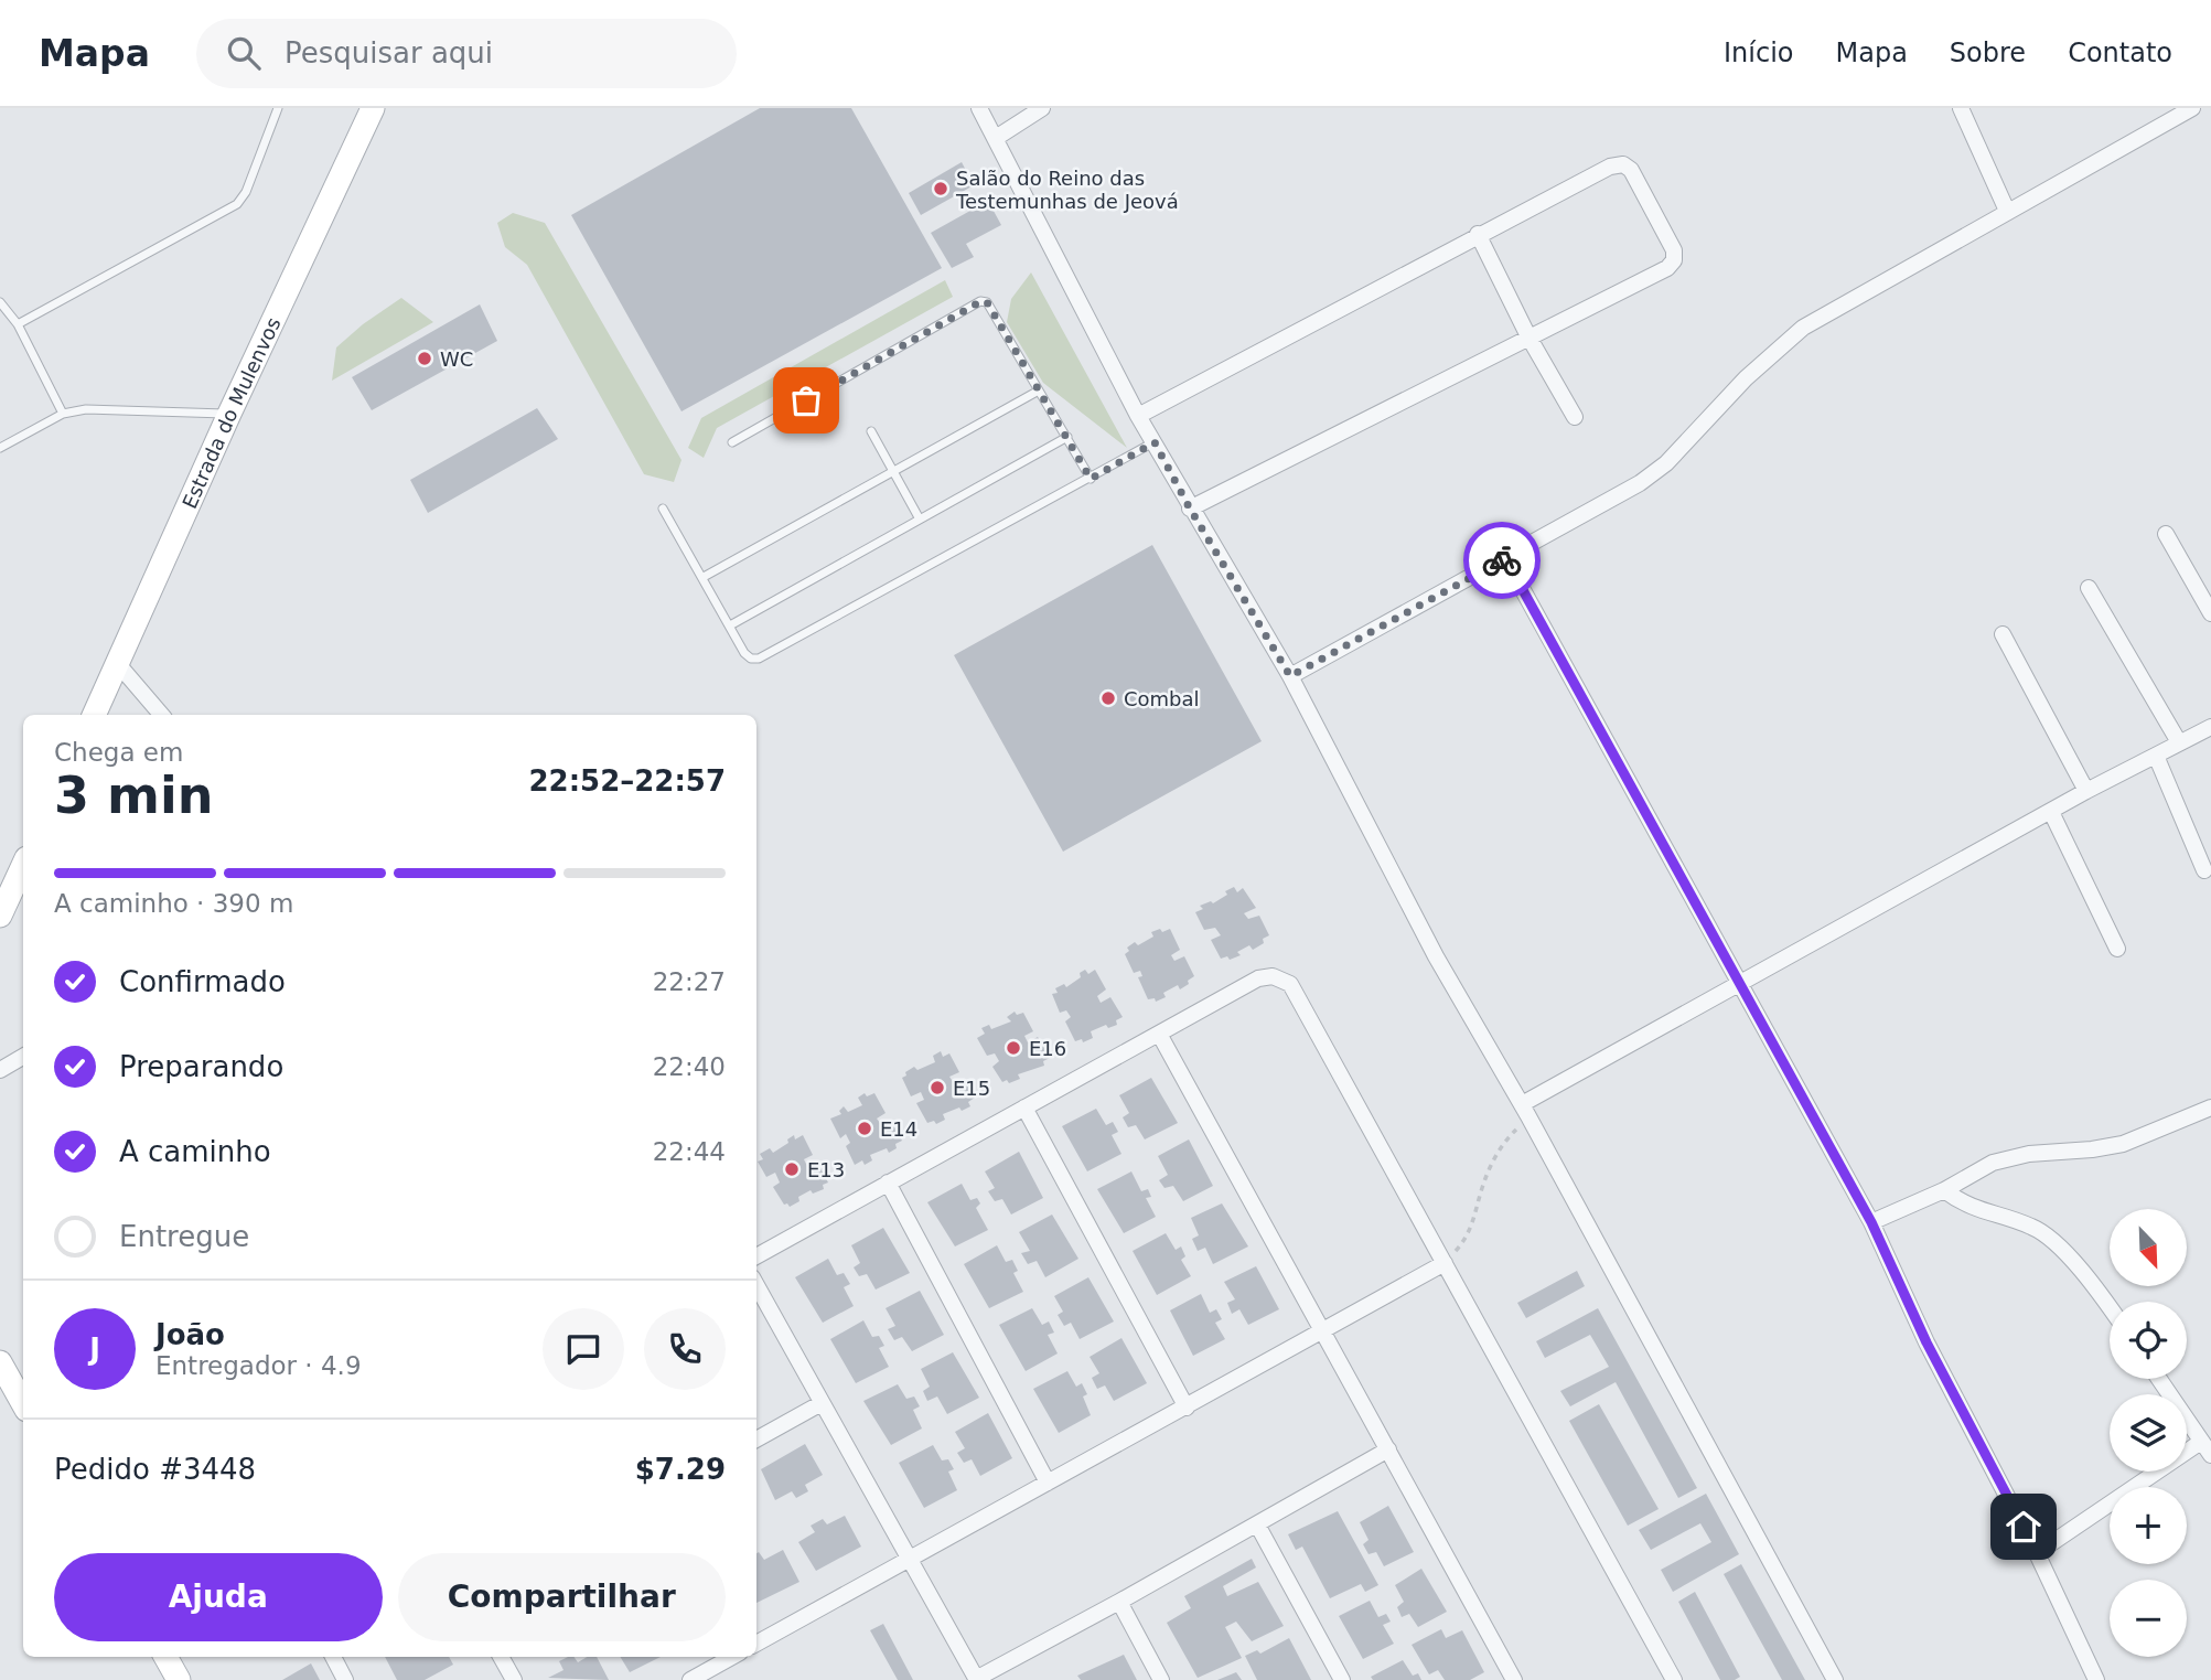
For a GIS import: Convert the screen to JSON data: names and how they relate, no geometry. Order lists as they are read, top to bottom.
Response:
{
  "streets": {
    "street": ["Estrada do Mulenvos"]
  },
  "places": [
    "Salão do Reino das Testemunhas de Jeová",
    "WC",
    "Combal",
    "E16",
    "E15",
    "E14",
    "E13"
  ],
  "north": "bottom right",
  "page": {
    "header": "Mapa",
    "search": "Pesquisar aqui",
    "nav": [
      "Início",
      "Mapa",
      "Sobre",
      "Contato"
    ],
    "heading": ["3 min", "Chega em", "22:52–22:57"],
    "panel": [
      "João",
      "Entregador · 4.9",
      "Pedido #3448",
      "$7.29"
    ],
    "bar": "A caminho · 390 m",
    "list": [
      ["Confirmado", "22:27"],
      ["Preparando", "22:40"],
      ["A caminho", "22:44"],
      "Entregue"
    ],
    "map_buttons": ["+", "−"],
    "round": "J",
    "buttons": ["Ajuda", "Compartilhar"]
  }
}
